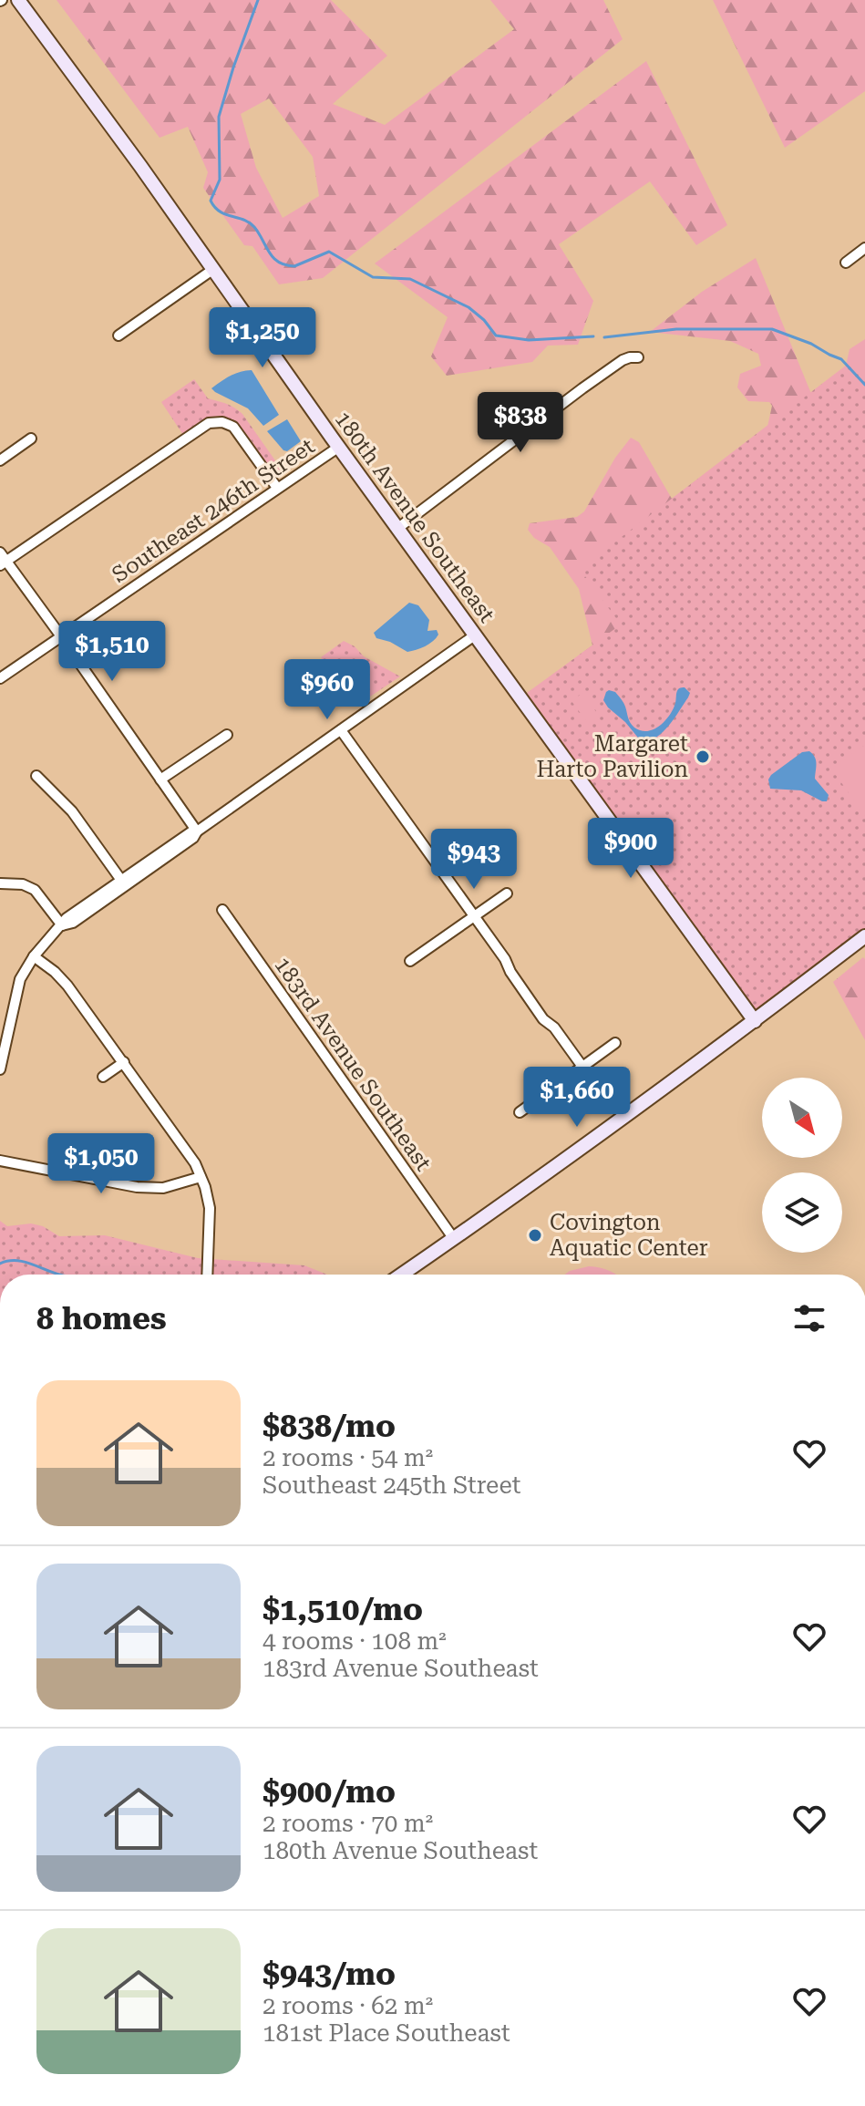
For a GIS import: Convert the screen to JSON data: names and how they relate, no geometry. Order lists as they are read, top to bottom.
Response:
{
  "streets": {
    "street": ["Southeast 246th Street", "180th Avenue Southeast", "183rd Avenue Southeast"]
  },
  "crossings": [
    ["Southeast 246th Street", "180th Avenue Southeast"]
  ],
  "places": ["Margaret Harto Pavilion", "Covington Aquatic Center"],
  "north": "bottom right",
  "page": {
    "price": [
      "$1,250",
      "$838",
      "$1,510",
      "$960",
      "$900",
      "$943",
      "$1,660",
      "$1,050"
    ],
    "heading": "8 homes",
    "list": [
      {
        "name": "$838/mo",
        "note": "2 rooms · 54 m² · Southeast 245th Street"
      },
      {
        "name": "$1,510/mo",
        "note": "4 rooms · 108 m² · 183rd Avenue Southeast"
      },
      {
        "name": "$900/mo",
        "note": "2 rooms · 70 m² · 180th Avenue Southeast"
      },
      {
        "name": "$943/mo",
        "note": "2 rooms · 62 m² · 181st Place Southeast"
      }
    ]
  }
}
